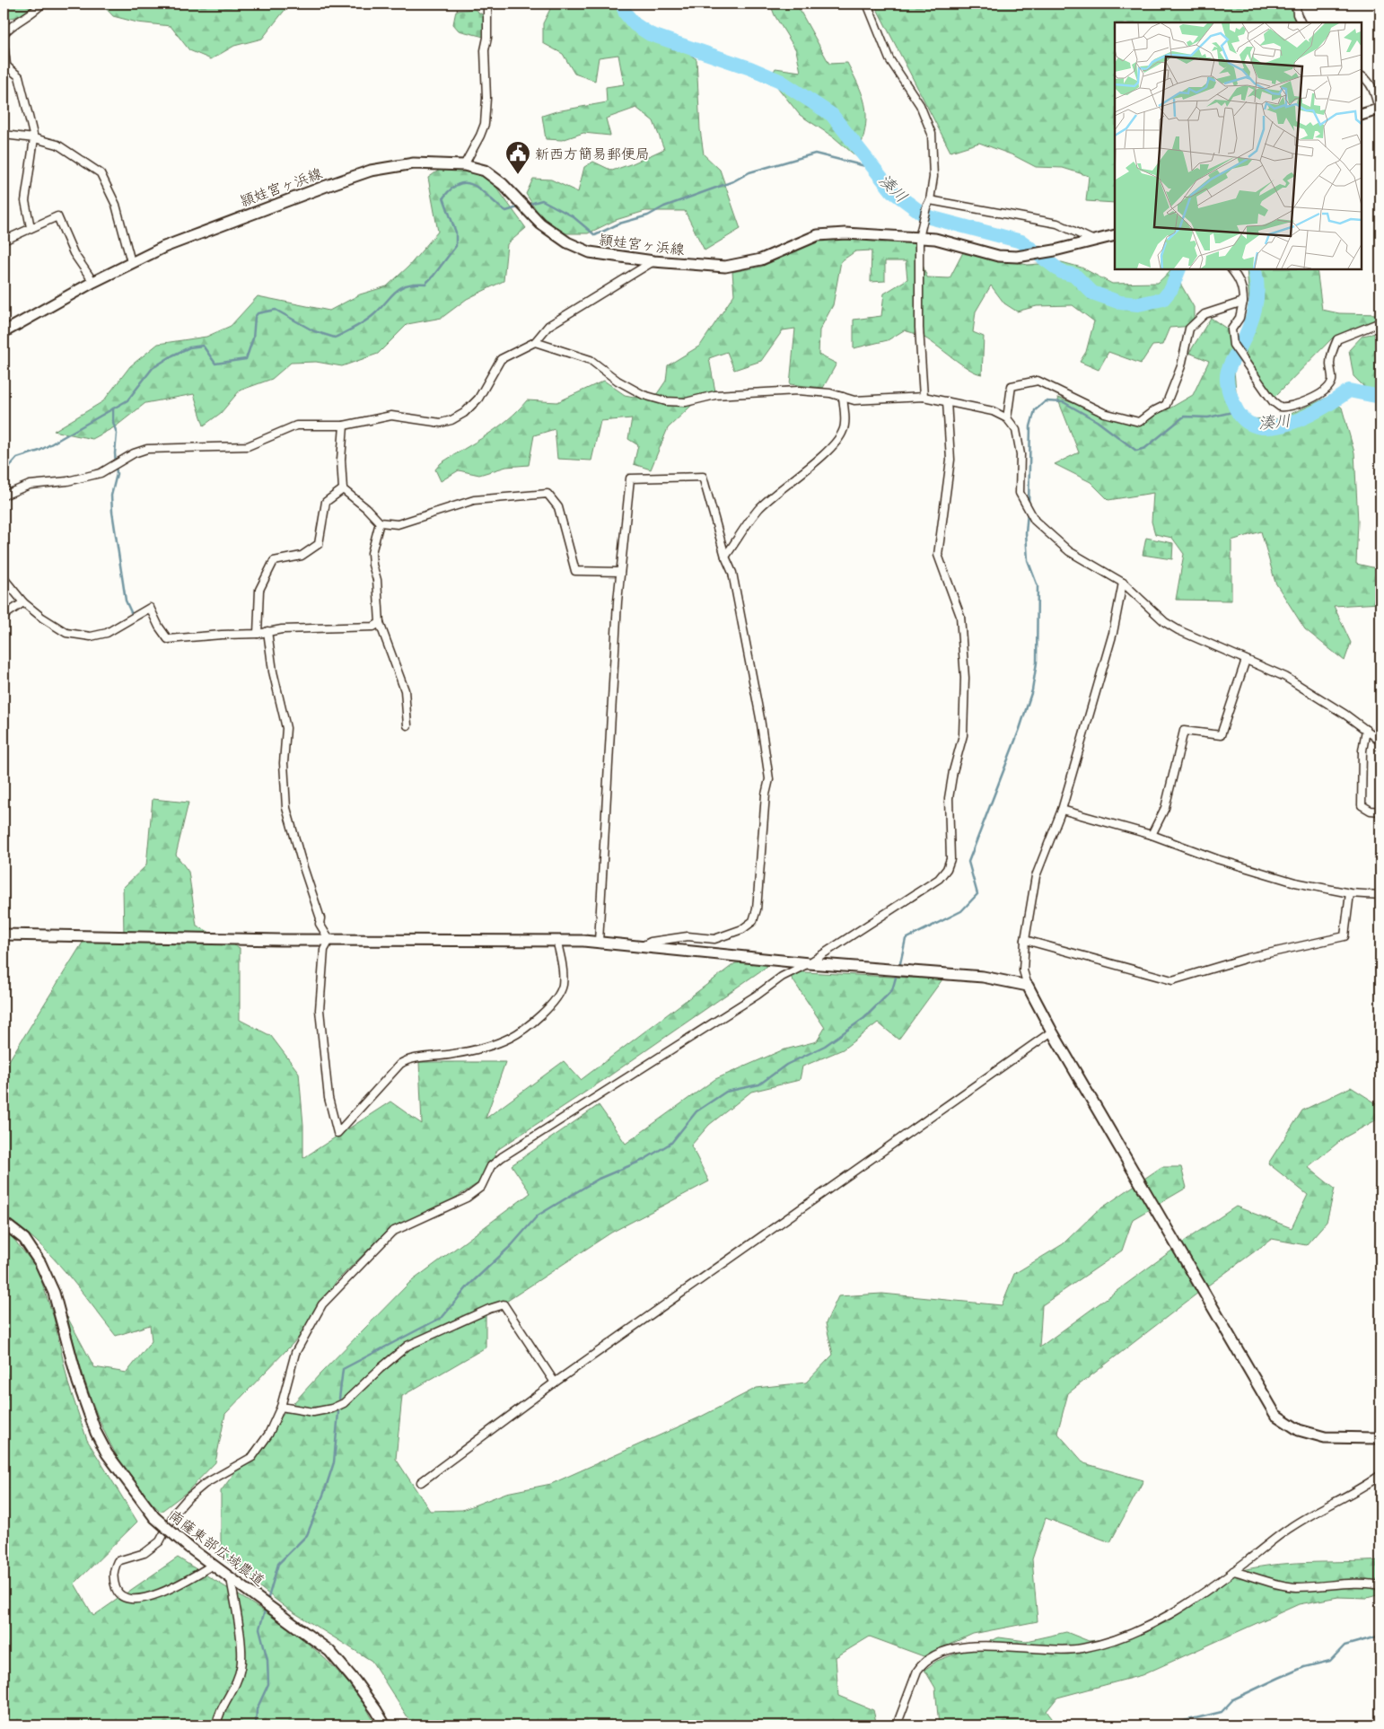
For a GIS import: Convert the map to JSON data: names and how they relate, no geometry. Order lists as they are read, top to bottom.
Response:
{
  "streets": {
    "street": ["頴娃宮ヶ浜線", "南薩東部広域農道"]
  },
  "water": ["湊川"],
  "places": {
    "public building": ["新西方簡易郵便局"]
  }
}
